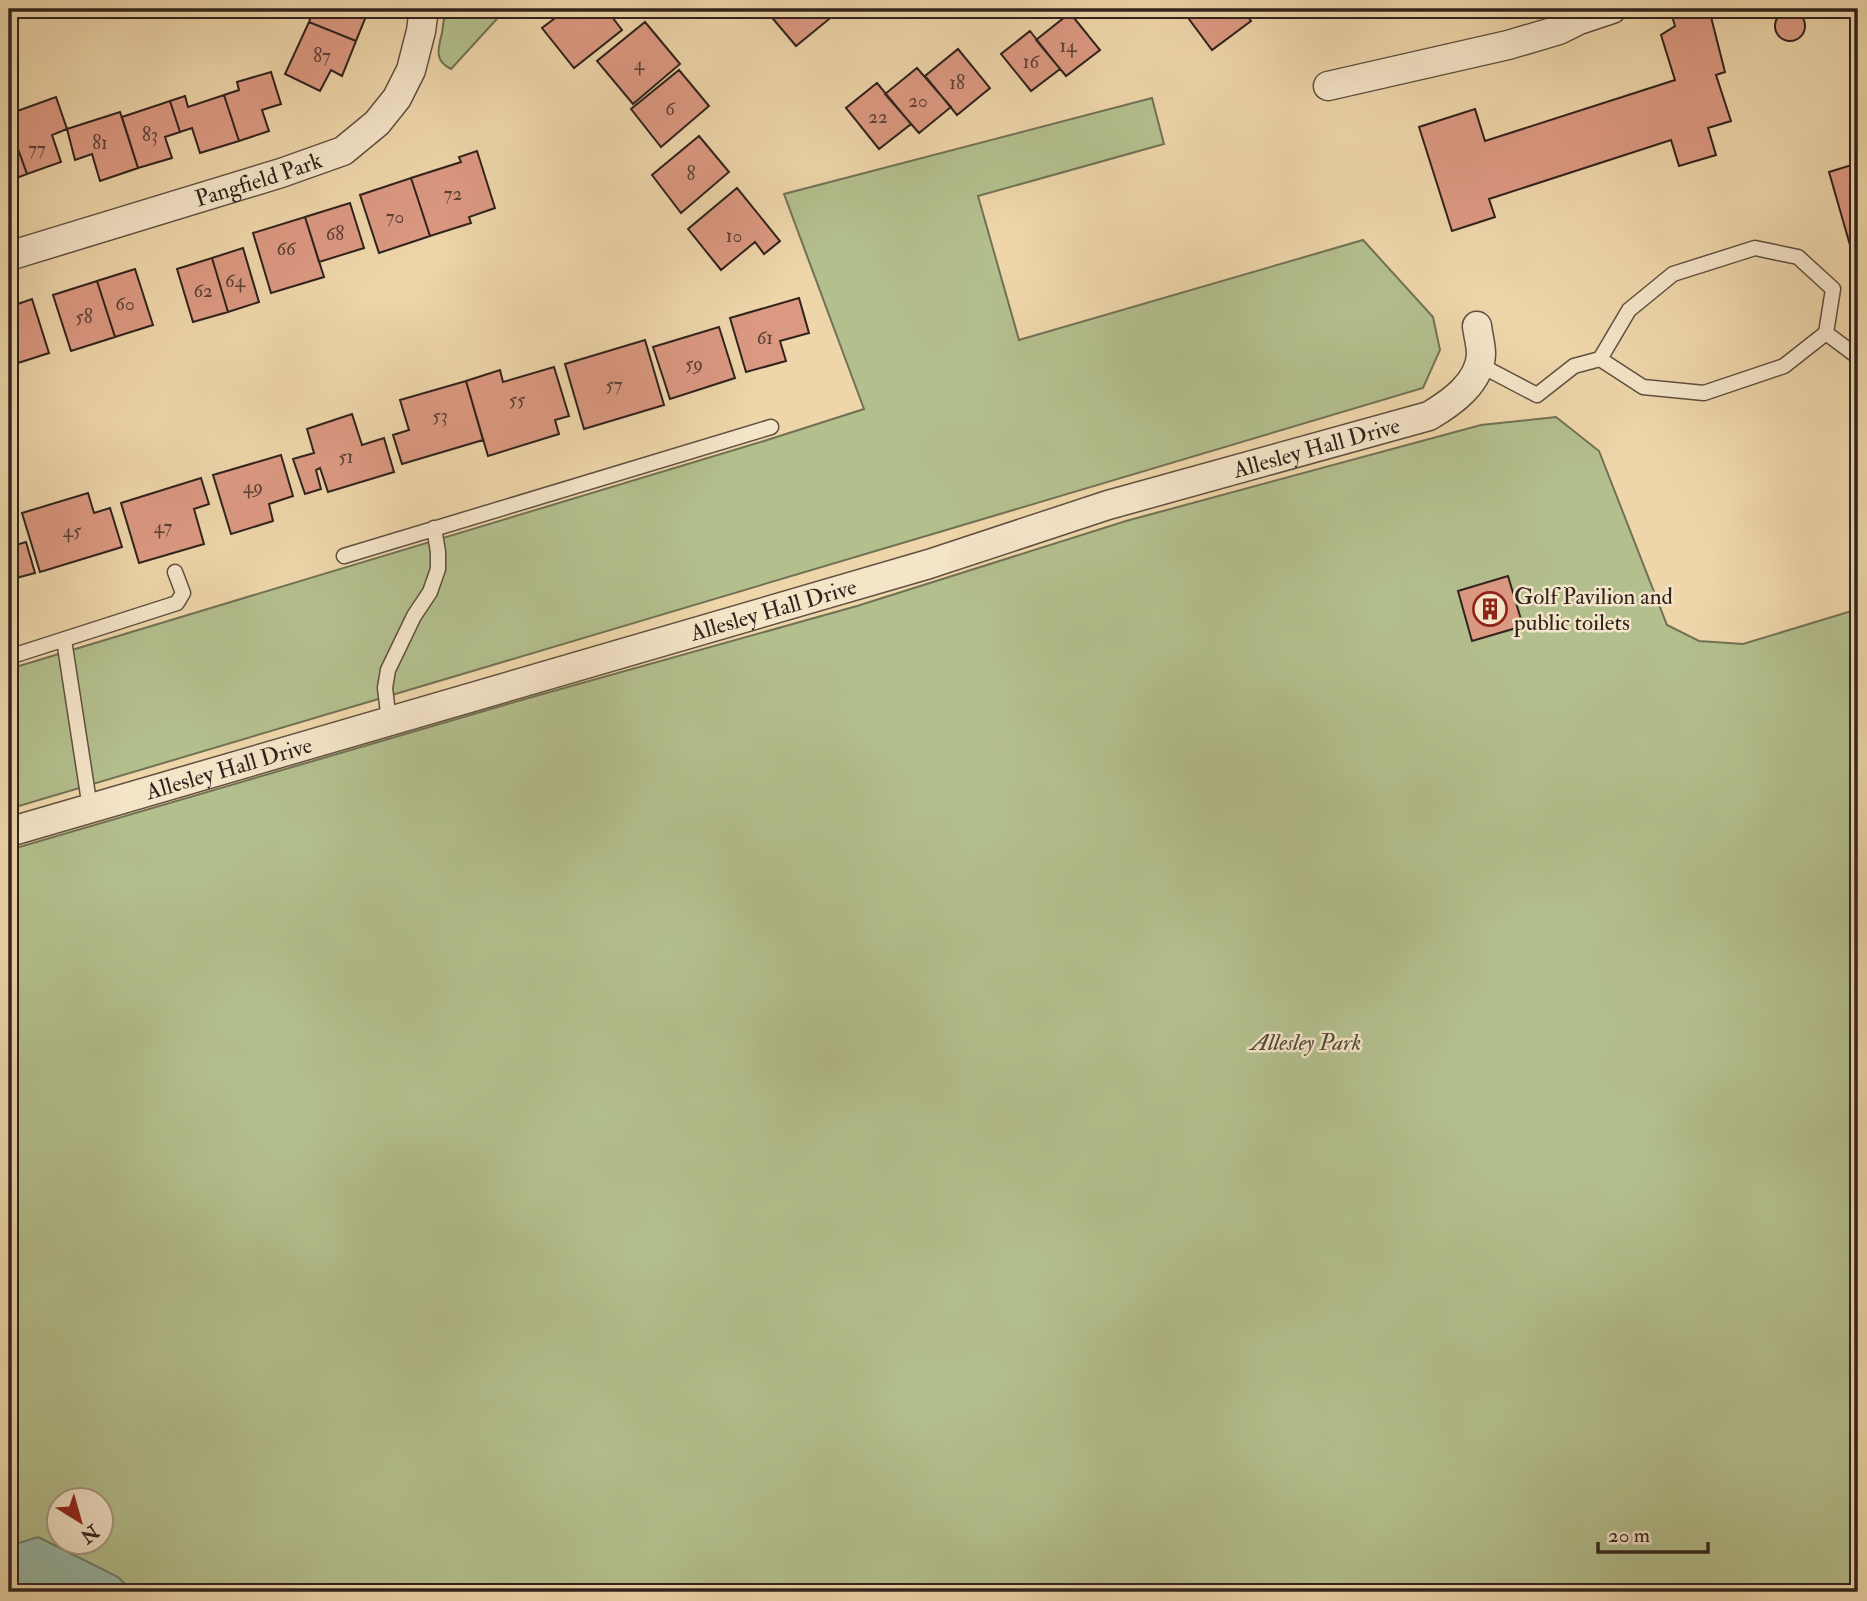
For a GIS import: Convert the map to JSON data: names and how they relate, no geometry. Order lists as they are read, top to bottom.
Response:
{
  "streets": {
    "street": ["Pangfield Park", "Allesley Hall Drive"]
  },
  "parks": ["Allesley Park"],
  "places": {
    "building": ["Golf Pavilion and public toilets"]
  },
  "house_numbers": [
    "14",
    "87",
    "16",
    "4",
    "18",
    "20",
    "6",
    "22",
    "83",
    "81",
    "77",
    "8",
    "72",
    "70",
    "68",
    "10",
    "66",
    "64",
    "62",
    "60",
    "58",
    "61",
    "59",
    "57",
    "55",
    "53",
    "51",
    "49",
    "47",
    "45"
  ],
  "scale_bar": "20 m",
  "north": "bottom right"
}
